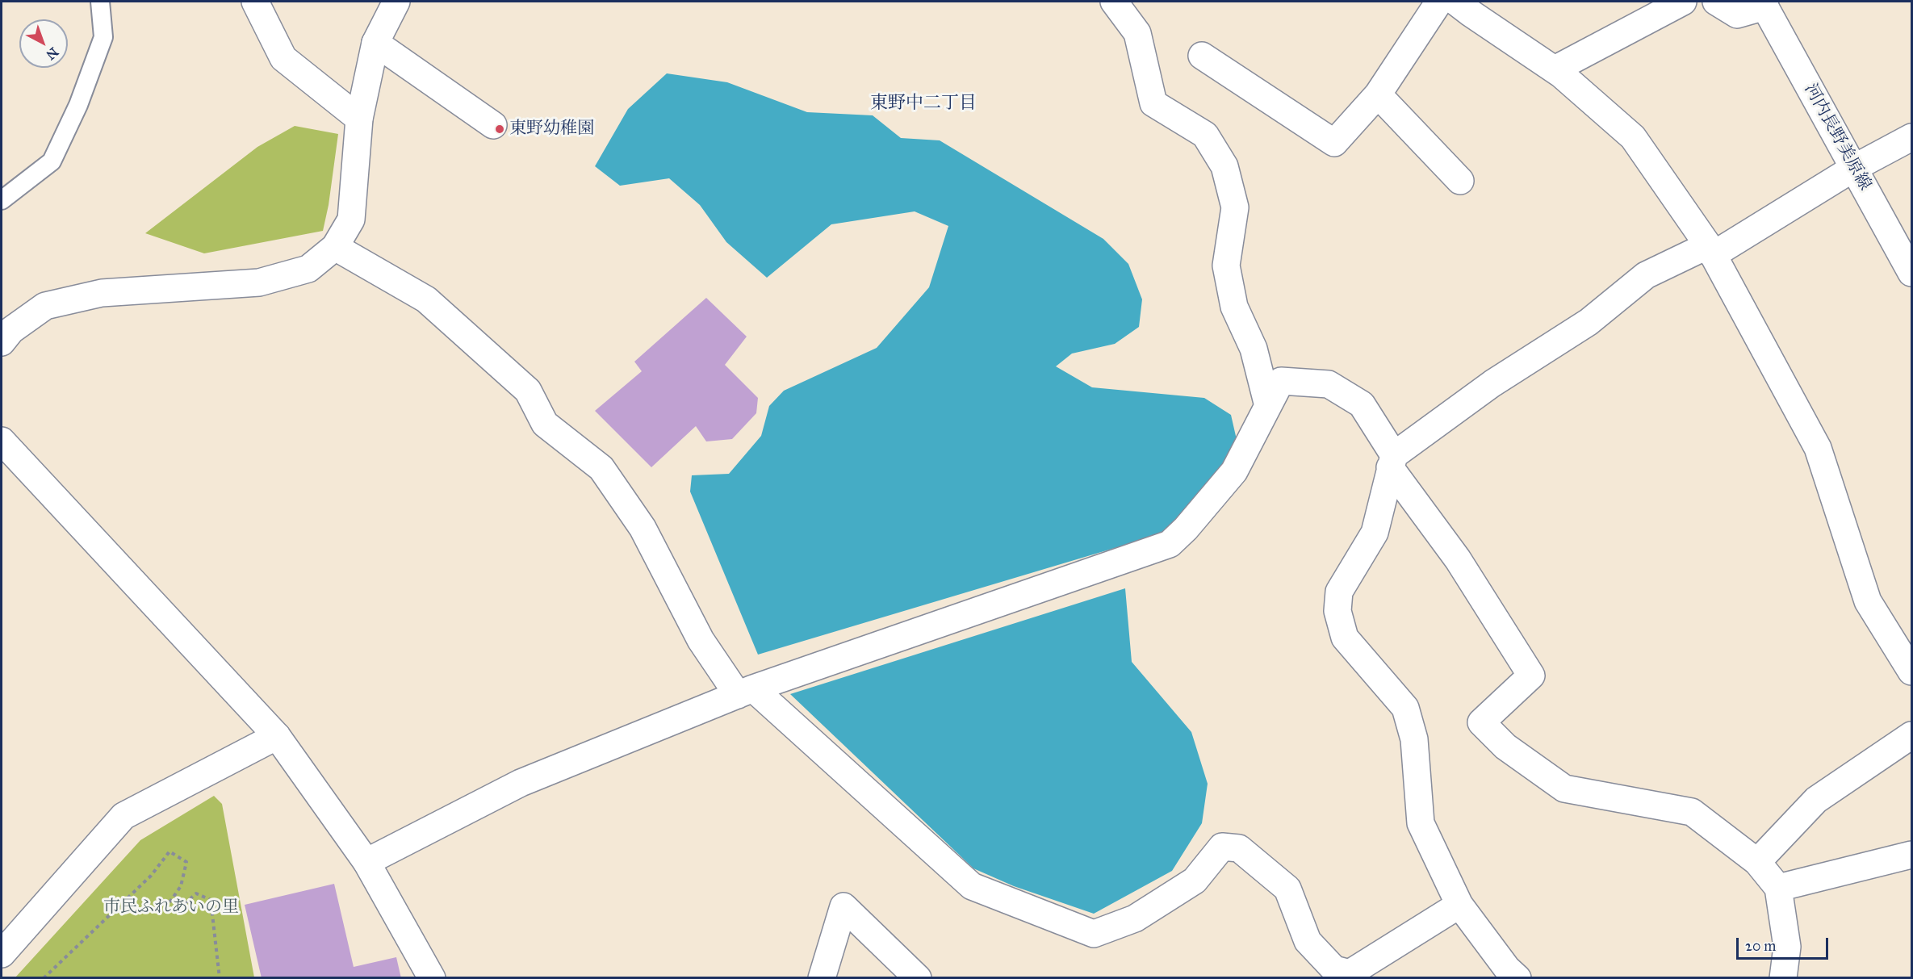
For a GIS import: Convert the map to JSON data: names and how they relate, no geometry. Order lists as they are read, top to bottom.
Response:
{
  "streets": {
    "street": ["河内長野美原線"]
  },
  "districts": ["東野中二丁目"],
  "parks": ["市民ふれあいの里"],
  "places": ["東野幼稚園"],
  "scale_bar": "20 m",
  "north": "bottom right"
}
